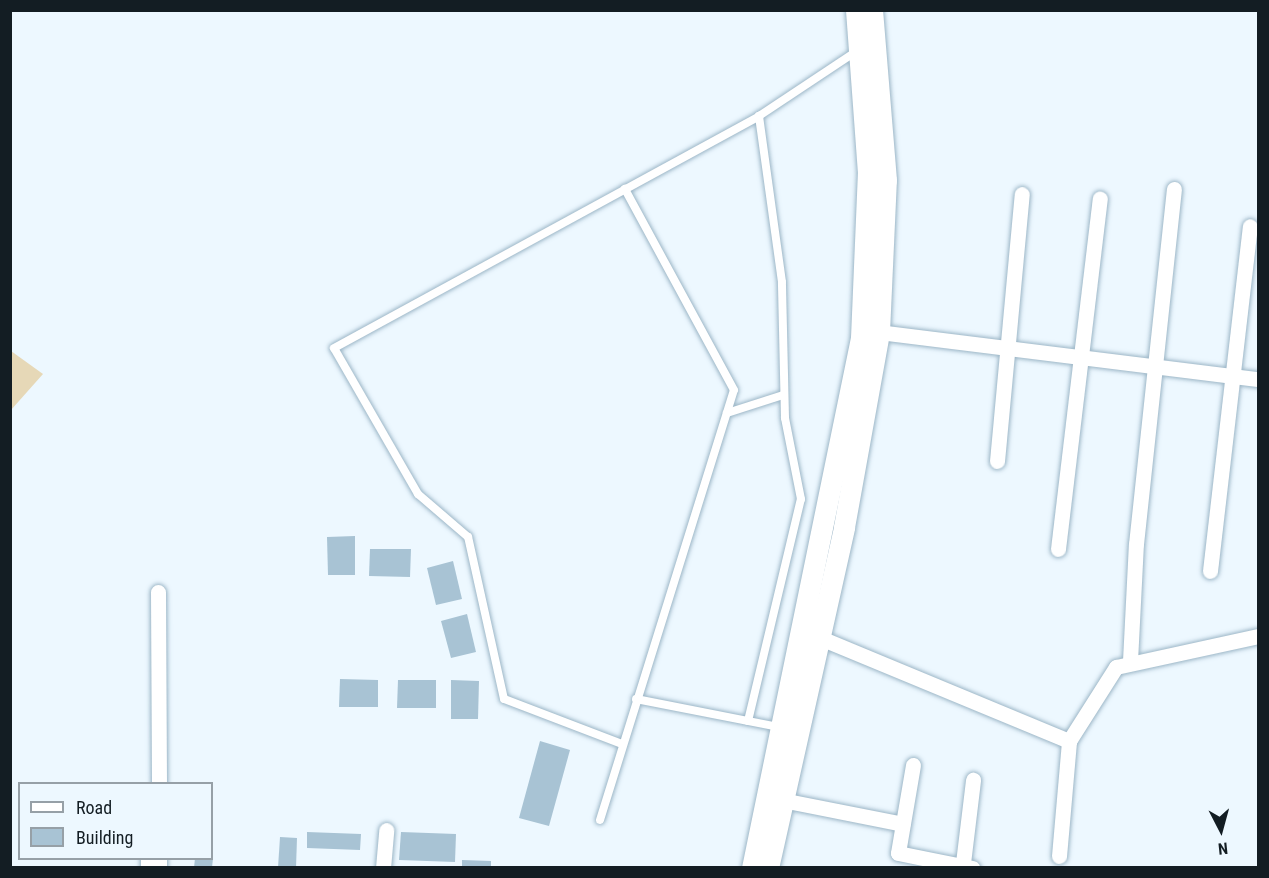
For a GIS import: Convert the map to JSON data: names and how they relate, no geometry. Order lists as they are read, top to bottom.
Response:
{
  "legend": ["Road", "Building"],
  "north": "bottom"
}
